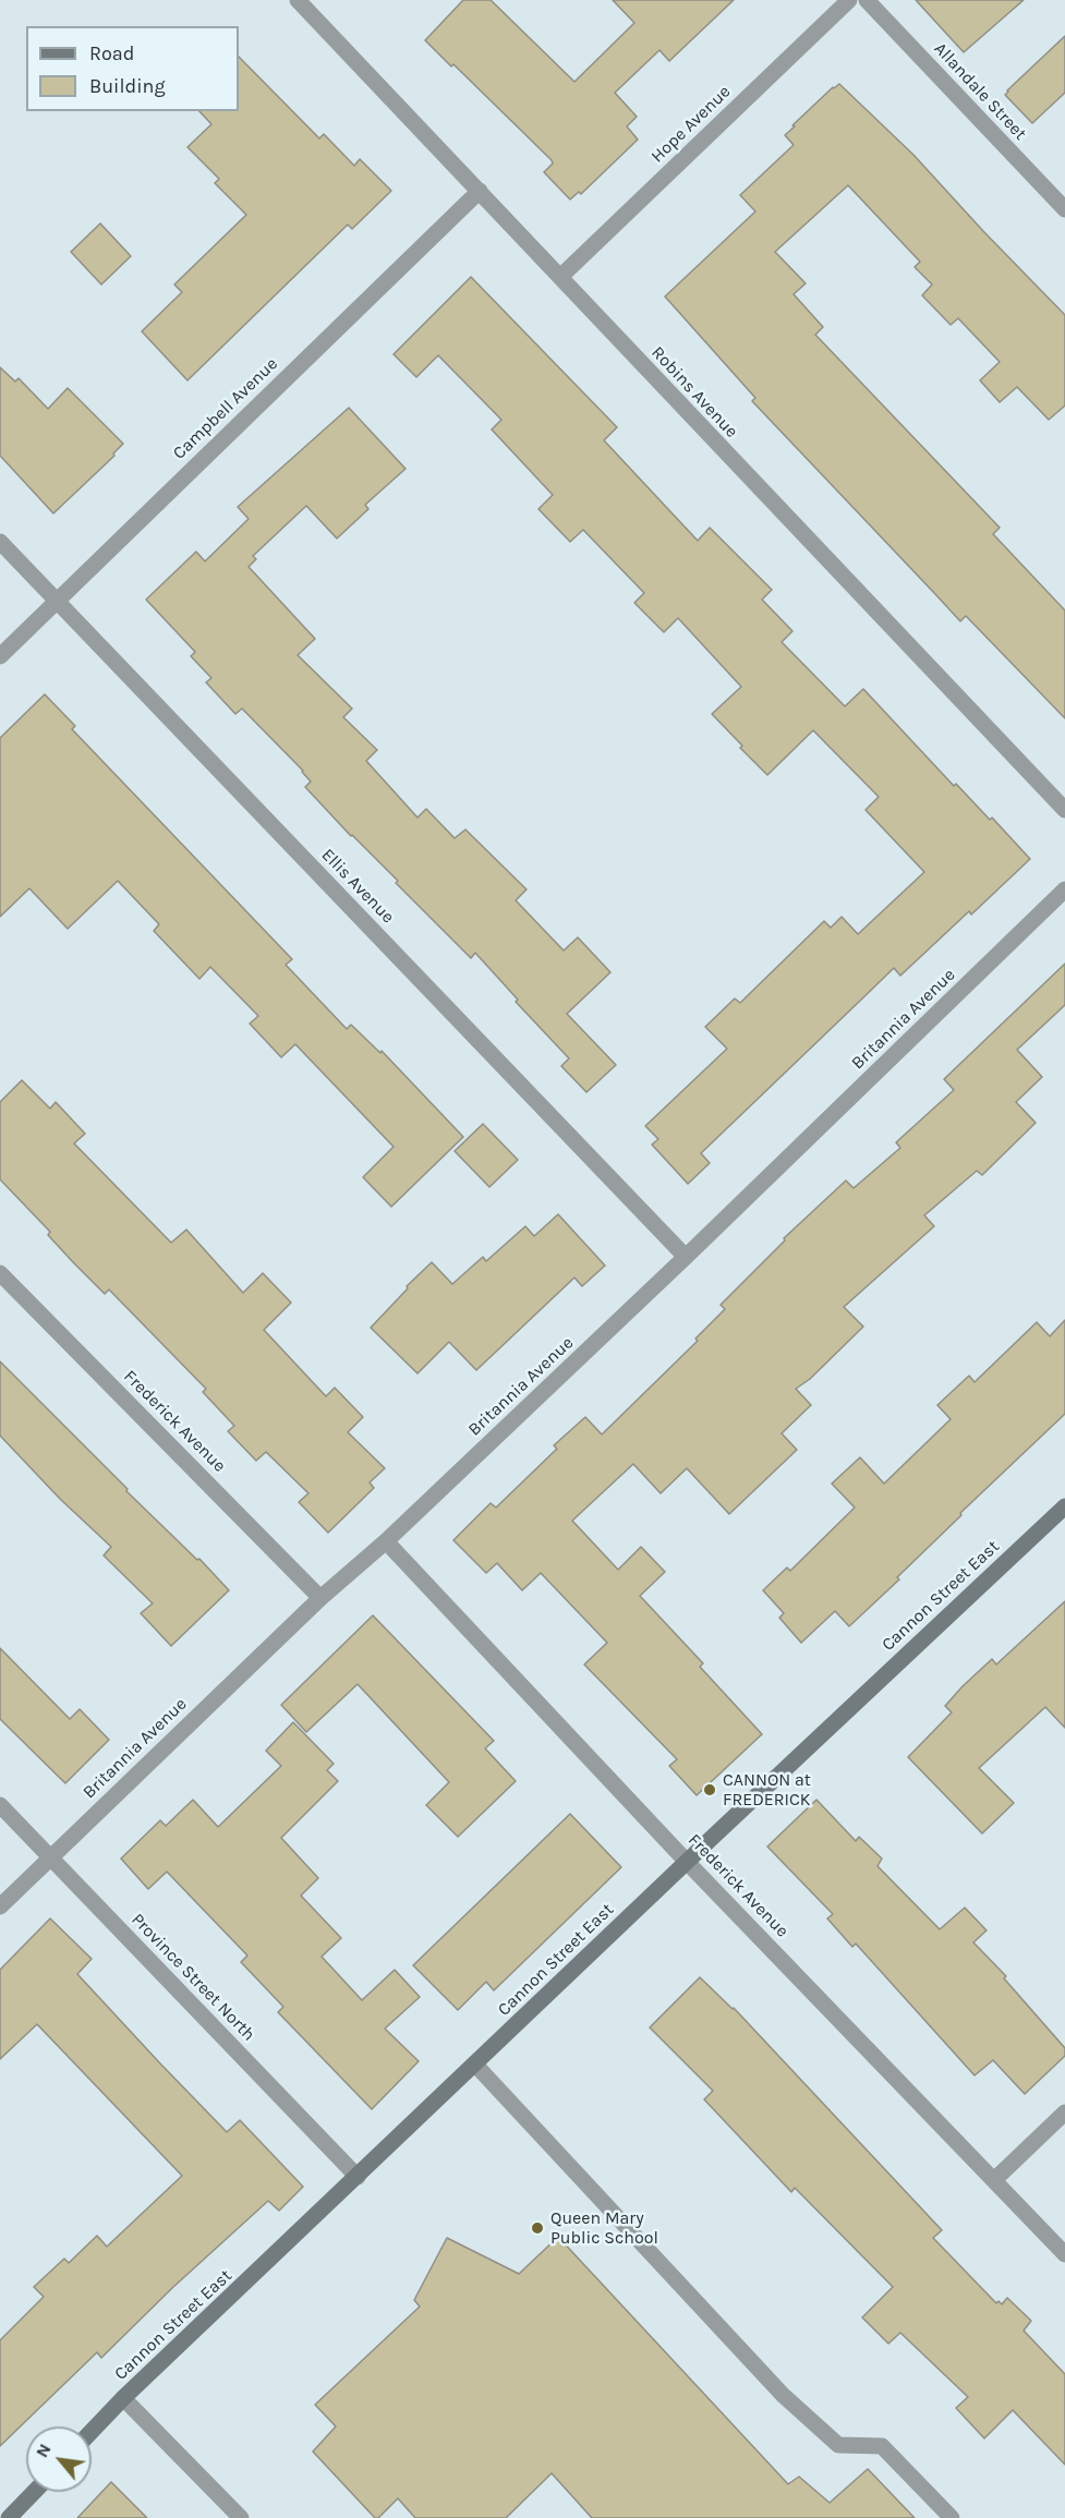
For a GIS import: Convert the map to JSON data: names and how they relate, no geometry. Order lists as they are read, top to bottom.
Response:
{
  "streets": {
    "street": [
      "Allandale Street",
      "Hope Avenue",
      "Robins Avenue",
      "Campbell Avenue",
      "Ellis Avenue",
      "Britannia Avenue",
      "Frederick Avenue",
      "Cannon Street East",
      "Province Street North"
    ]
  },
  "crossings": [
    ["Hope Avenue", "Robins Avenue"],
    ["Robins Avenue", "Campbell Avenue"],
    ["Campbell Avenue", "Ellis Avenue"],
    ["Ellis Avenue", "Britannia Avenue"],
    ["Britannia Avenue", "Frederick Avenue"],
    ["Britannia Avenue", "Province Street North"],
    ["Frederick Avenue", "Cannon Street East"],
    ["Cannon Street East", "Province Street North"]
  ],
  "places": ["CANNON at FREDERICK", "Queen Mary Public School"],
  "legend": ["Road", "Building"],
  "north": "top left"
}
